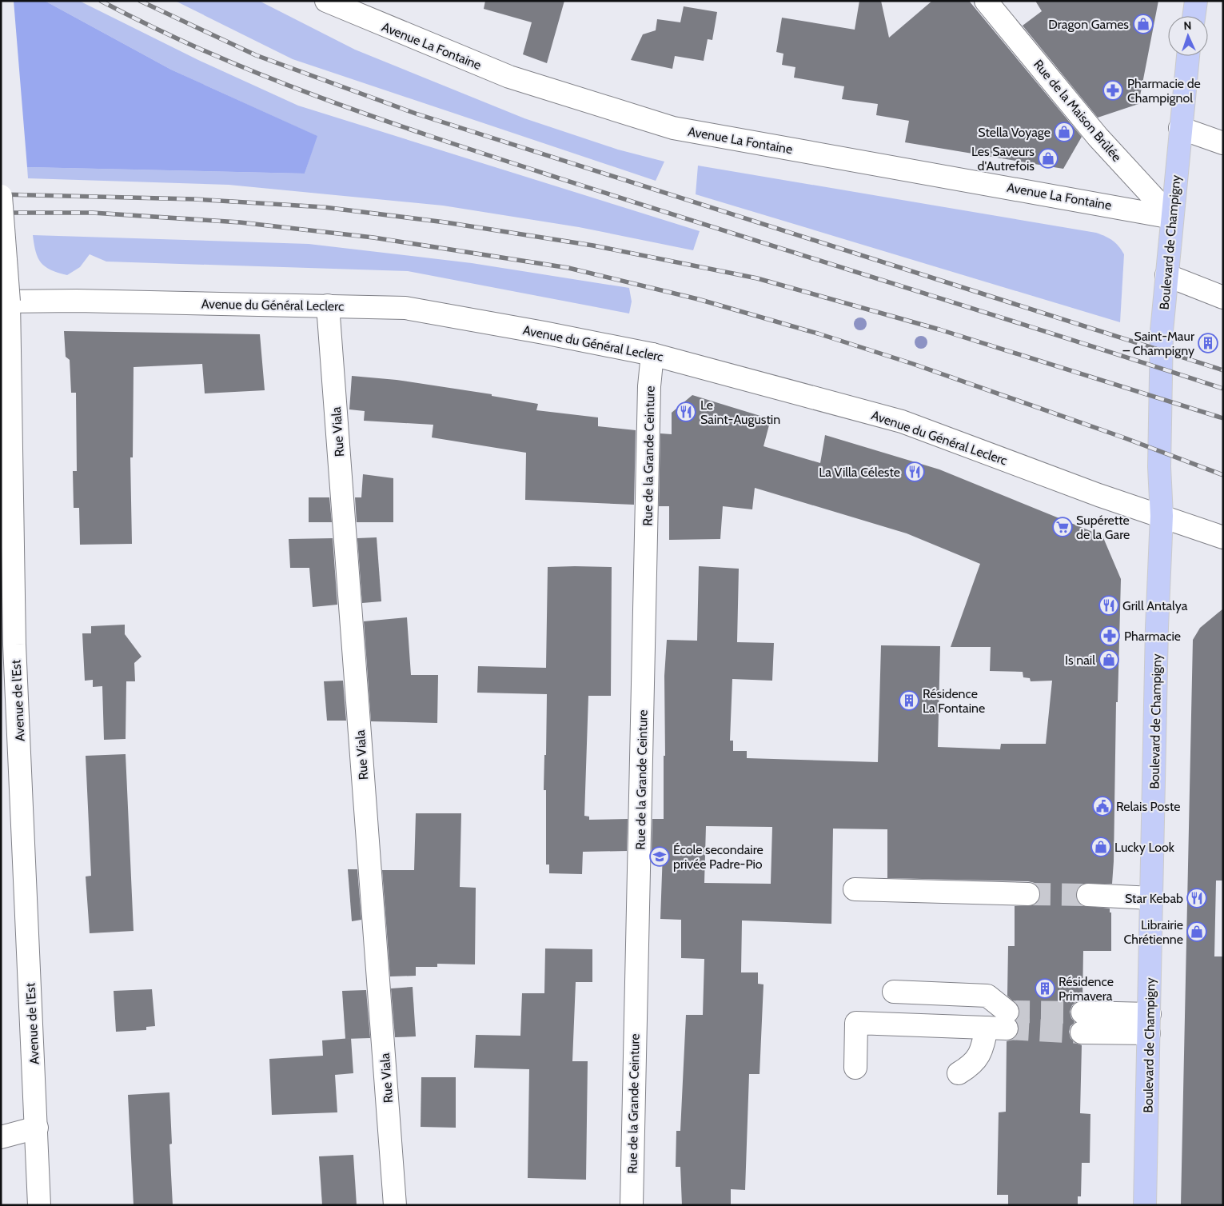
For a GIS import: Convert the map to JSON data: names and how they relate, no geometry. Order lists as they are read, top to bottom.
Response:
{
  "streets": {
    "main road": ["Boulevard de Champigny"],
    "street": [
      "Avenue La Fontaine",
      "Rue de la Maison Brûlée",
      "Avenue du Général Leclerc",
      "Rue Viala",
      "Rue de la Grande Ceinture",
      "Avenue de l'Est"
    ]
  },
  "crossings": [
    ["Avenue La Fontaine", "Rue de la Maison Brûlée"],
    ["Avenue La Fontaine", "Boulevard de Champigny"],
    ["Rue de la Maison Brûlée", "Boulevard de Champigny"],
    ["Boulevard de Champigny", "Avenue du Général Leclerc"],
    ["Avenue du Général Leclerc", "Rue Viala"],
    ["Avenue du Général Leclerc", "Rue de la Grande Ceinture"],
    ["Avenue du Général Leclerc", "Avenue de l'Est"]
  ],
  "places": {
    "shop": [
      "Dragon Games",
      "Stella Voyage",
      "Les Saveurs d'Autrefois",
      "Is nail",
      "Lucky Look",
      "Librairie Chrétienne"
    ],
    "pharmacy": ["Pharmacie de Champignol", "Pharmacie"],
    "building": ["Saint-Maur – Champigny", "Résidence La Fontaine", "Résidence Primavera"],
    "restaurant": [
      "Le Saint-Augustin",
      "La Villa Céleste",
      "Grill Antalya",
      "Star Kebab"
    ],
    "supermarket": ["Supérette de la Gare"],
    "public building": ["Relais Poste"],
    "school or university": ["École secondaire privée Padre-Pio"]
  },
  "north": "top"
}
